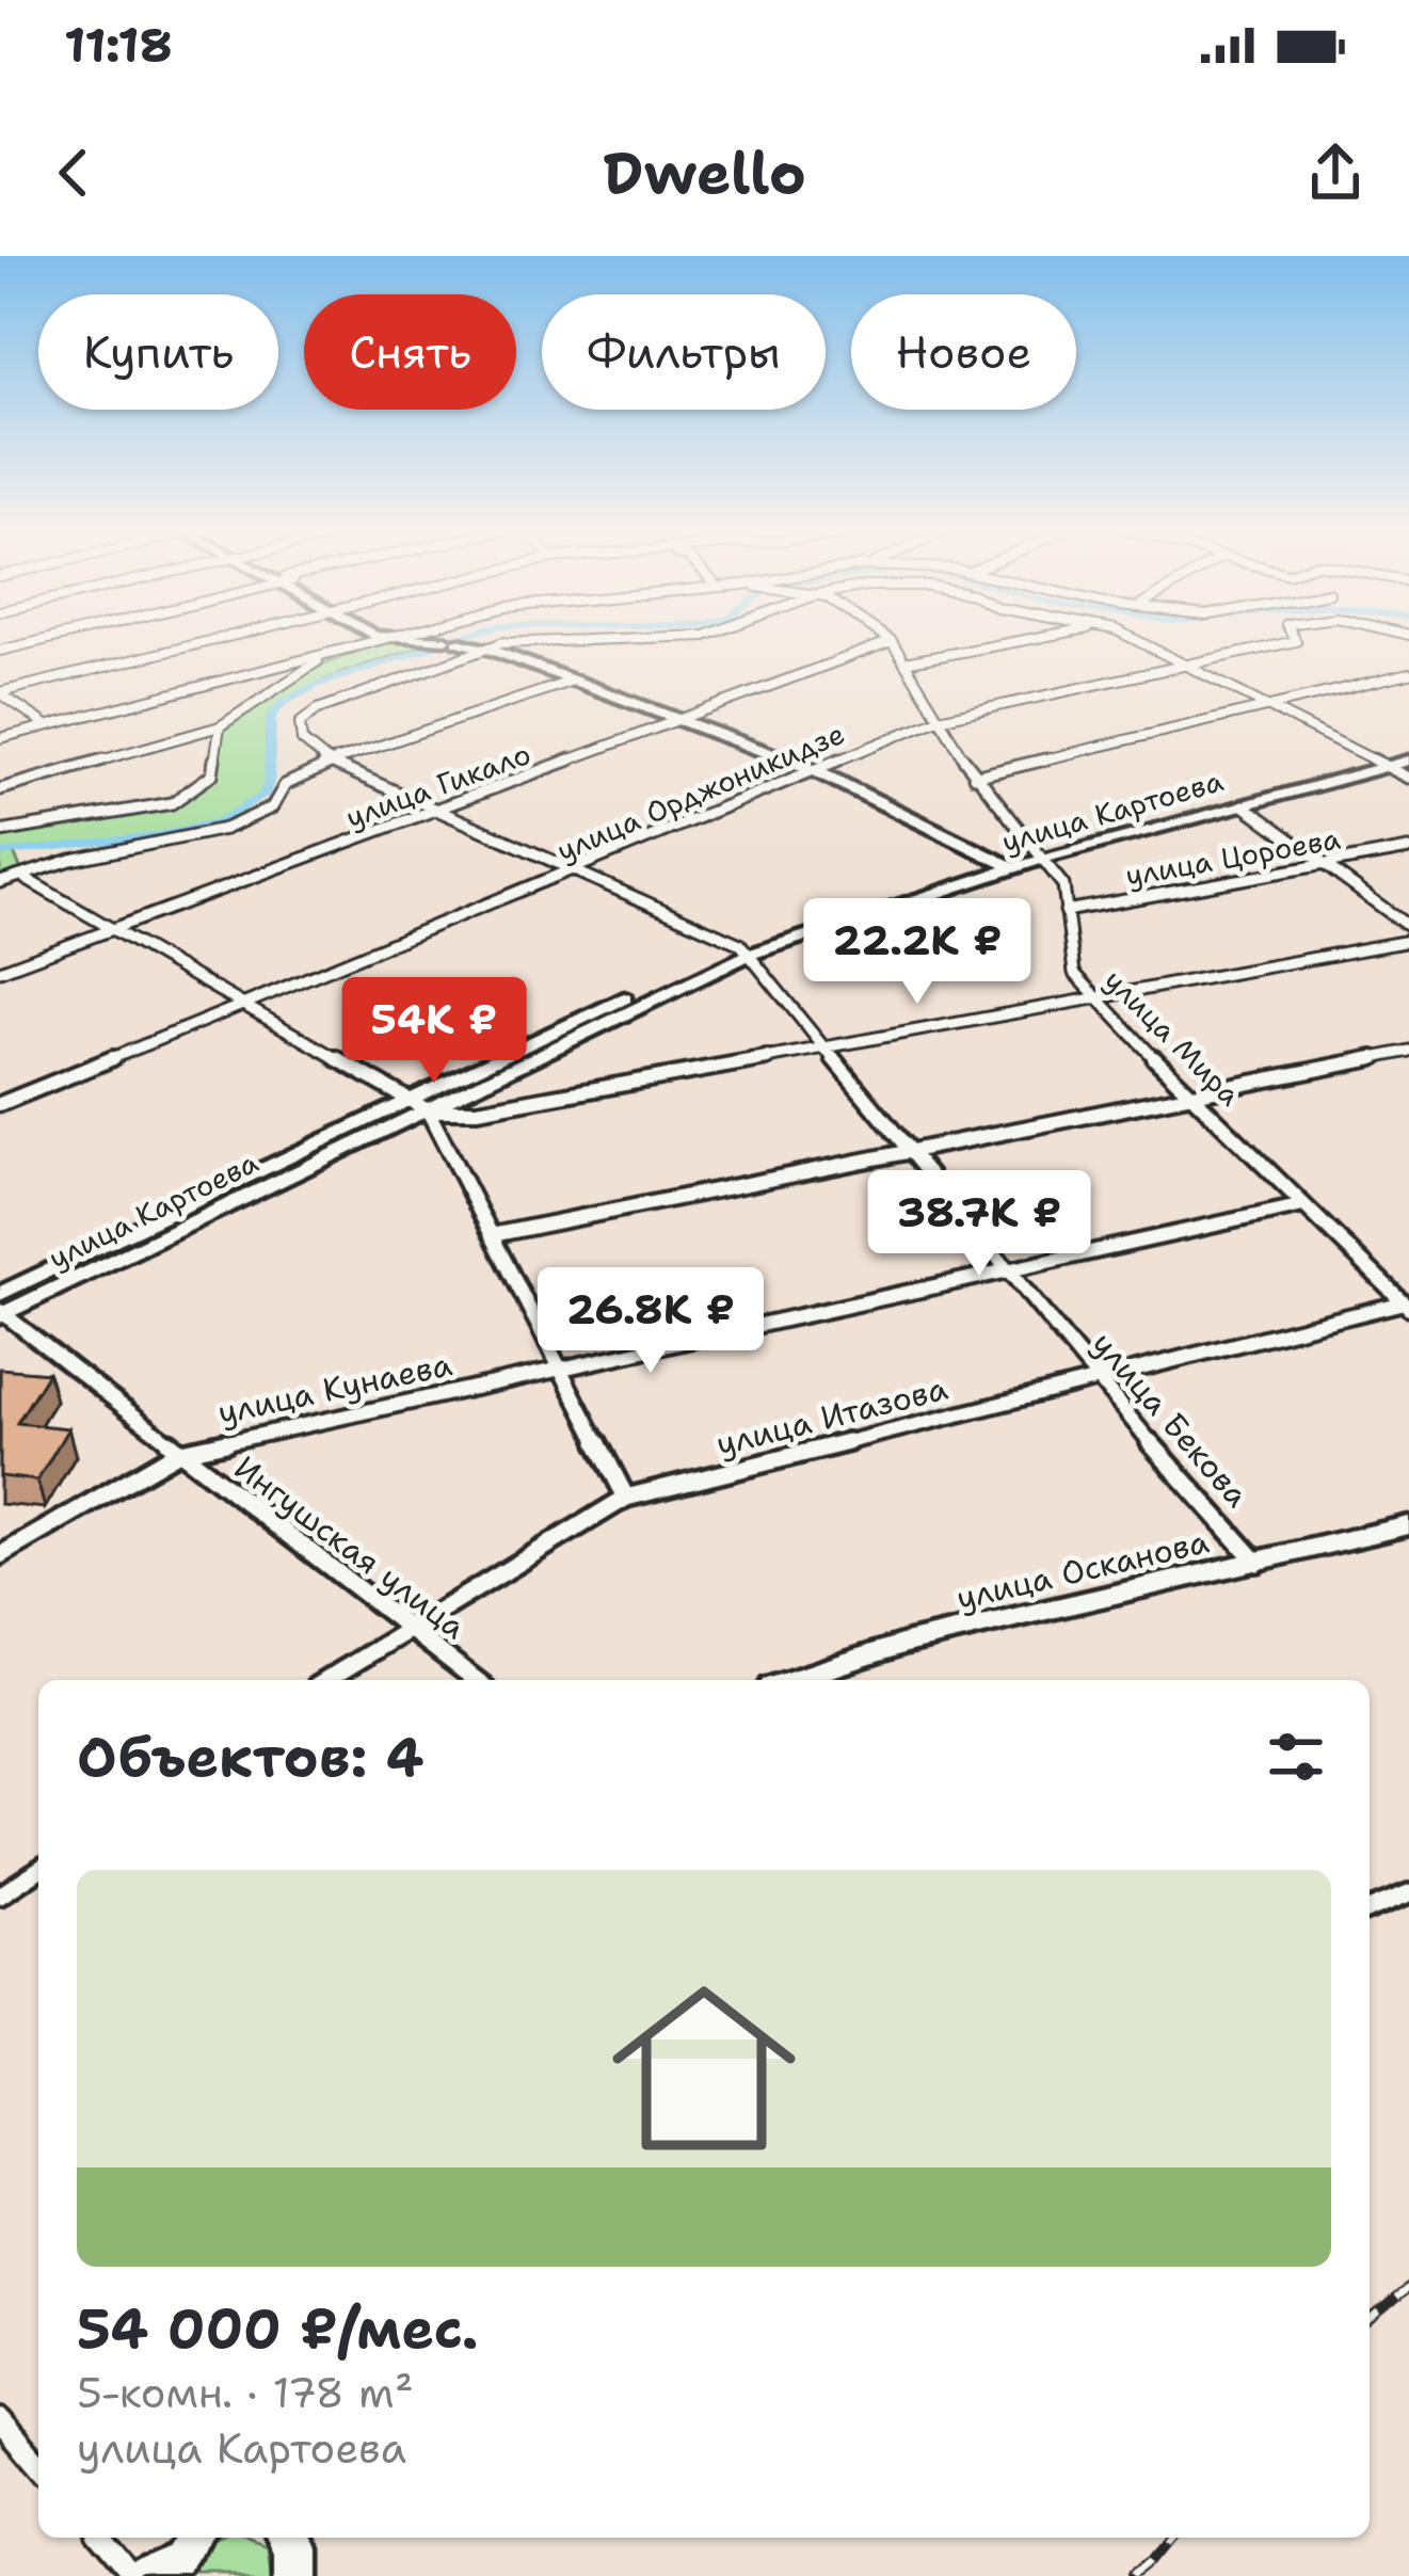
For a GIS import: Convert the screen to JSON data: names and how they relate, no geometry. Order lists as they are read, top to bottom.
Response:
{
  "streets": {
    "main road": ["улица Картоева", "улица Осканова"],
    "street": [
      "улица Гикало",
      "улица Орджоникидзе",
      "улица Цороева",
      "улица Мира",
      "улица Кунаева",
      "улица Итазова",
      "улица Бекова",
      "Ингушская улица"
    ]
  },
  "crossings": [
    ["улица Гикало", "улица Мира"],
    ["улица Гикало", "улица Бекова"],
    ["улица Орджоникидзе", "улица Мира"],
    ["улица Орджоникидзе", "улица Бекова"],
    ["улица Картоева", "улица Мира"],
    ["улица Картоева", "улица Бекова"],
    ["улица Картоева", "Ингушская улица"],
    ["улица Цороева", "улица Мира"],
    ["улица Мира", "улица Кунаева"],
    ["улица Мира", "улица Итазова"],
    ["улица Кунаева", "улица Бекова"],
    ["улица Кунаева", "Ингушская улица"],
    ["улица Итазова", "улица Бекова"],
    ["улица Итазова", "Ингушская улица"],
    ["улица Бекова", "улица Осканова"]
  ],
  "page": {
    "status": "11:18",
    "header": "Dwello",
    "chip": [
      "Купить",
      "Снять",
      "Фильтры",
      "Новое"
    ],
    "price": [
      "22.2K ₽",
      "54K ₽",
      "38.7K ₽",
      "26.8K ₽"
    ],
    "heading": "Объектов: 4",
    "list": [
      {
        "name": "54 000 ₽/мес.",
        "note": "5-комн. · 178 m² · улица Картоева"
      }
    ]
  }
}
